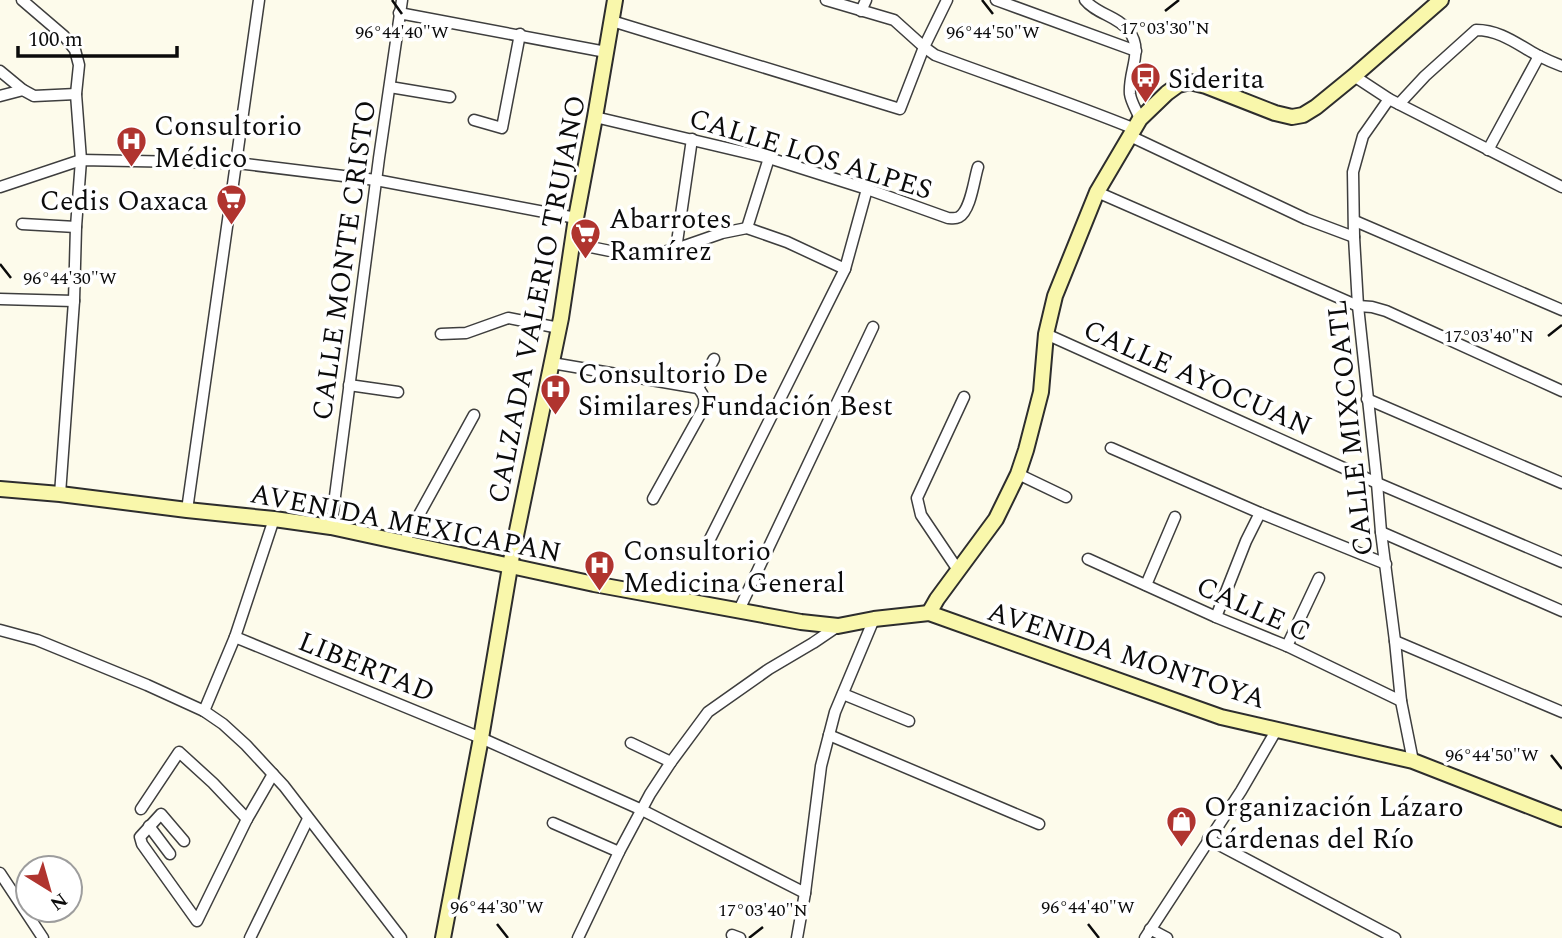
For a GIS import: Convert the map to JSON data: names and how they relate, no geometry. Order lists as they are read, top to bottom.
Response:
{
  "streets": {
    "street": [
      "CALLE LOS ALPES",
      "CALLE MONTE CRISTO",
      "CALZADA VALERIO TRUJANO",
      "CALLE AYOCUAN",
      "CALLE MIXCOATL",
      "AVENIDA MEXICAPAN",
      "CALLE C",
      "AVENIDA MONTOYA",
      "LIBERTAD"
    ]
  },
  "crossings": [
    ["CALLE LOS ALPES", "CALZADA VALERIO TRUJANO"],
    ["CALLE MONTE CRISTO", "AVENIDA MEXICAPAN"],
    ["CALZADA VALERIO TRUJANO", "AVENIDA MEXICAPAN"],
    ["CALZADA VALERIO TRUJANO", "LIBERTAD"],
    ["CALLE AYOCUAN", "CALLE MIXCOATL"],
    ["CALLE MIXCOATL", "CALLE C"],
    ["CALLE MIXCOATL", "AVENIDA MONTOYA"],
    ["AVENIDA MEXICAPAN", "AVENIDA MONTOYA"]
  ],
  "places": {
    "bus stop": ["Siderita"],
    "hospital": ["Consultorio Médico", "Consultorio De Similares Fundación Best", "Consultorio Medicina General"],
    "supermarket": ["Cedis Oaxaca", "Abarrotes Ramírez"],
    "shop": ["Organización Lázaro Cárdenas del Río"]
  },
  "scale_bar": "100 m",
  "north": "bottom right",
  "coordinates": [
    "17°03'30\"N",
    "96°44'40\"W",
    "96°44'50\"W",
    "96°44'30\"W",
    "17°03'40\"N"
  ]
}
